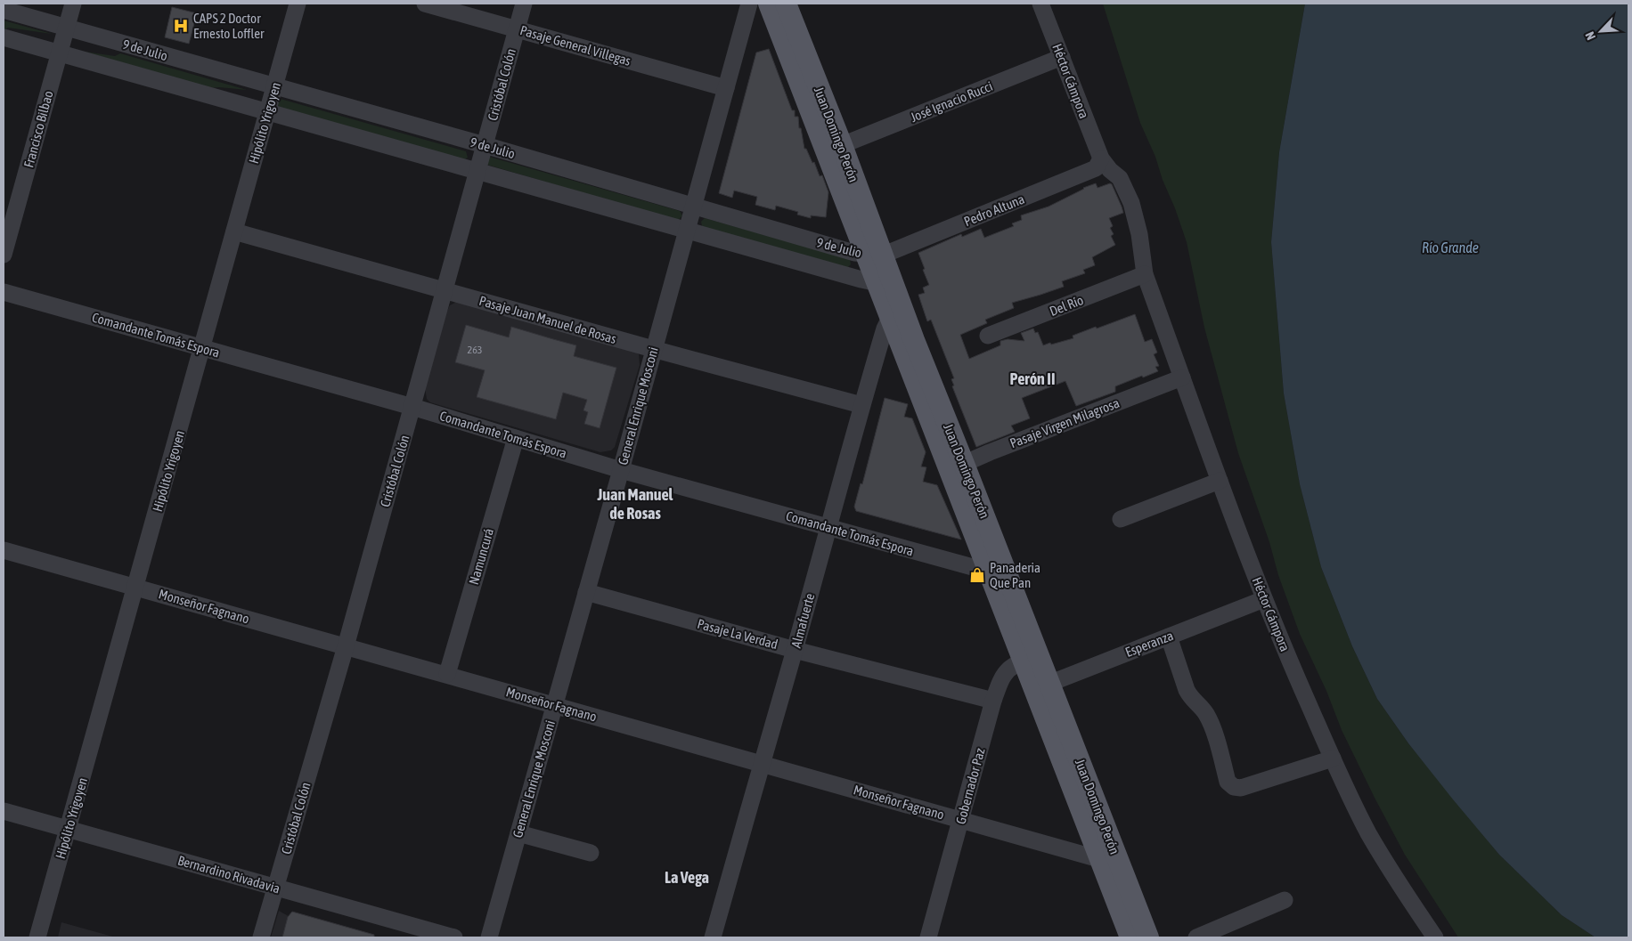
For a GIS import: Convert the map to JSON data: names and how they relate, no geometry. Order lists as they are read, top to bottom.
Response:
{
  "streets": {
    "main road": ["Juan Domingo Perón"],
    "street": [
      "Pasaje General Villegas",
      "9 de Julio",
      "Héctor Cámpora",
      "Cristóbal Colón",
      "José Ignacio Rucci",
      "Hipólito Yrigoyen",
      "Francisco Bilbao",
      "Pedro Altuna",
      "Del Río",
      "Pasaje Juan Manuel de Rosas",
      "Comandante Tomás Espora",
      "General Enrique Mosconi",
      "Pasaje Virgen Milagrosa",
      "Namuncurá",
      "Monseñor Fagnano",
      "Almafuerte",
      "Pasaje La Verdad",
      "Esperanza",
      "Gobernador Paz",
      "Bernardino Rivadavia"
    ]
  },
  "crossings": [
    ["Pasaje General Villegas", "Cristóbal Colón"],
    ["Pasaje General Villegas", "General Enrique Mosconi"],
    ["9 de Julio", "Cristóbal Colón"],
    ["9 de Julio", "Hipólito Yrigoyen"],
    ["9 de Julio", "Francisco Bilbao"],
    ["9 de Julio", "Juan Domingo Perón"],
    ["9 de Julio", "Pedro Altuna"],
    ["9 de Julio", "General Enrique Mosconi"],
    ["Héctor Cámpora", "José Ignacio Rucci"],
    ["Héctor Cámpora", "Pedro Altuna"],
    ["Héctor Cámpora", "Del Río"],
    ["Héctor Cámpora", "Pasaje Virgen Milagrosa"],
    ["Héctor Cámpora", "Esperanza"],
    ["Cristóbal Colón", "Pasaje Juan Manuel de Rosas"],
    ["Cristóbal Colón", "Comandante Tomás Espora"],
    ["Cristóbal Colón", "Monseñor Fagnano"],
    ["Cristóbal Colón", "Bernardino Rivadavia"],
    ["José Ignacio Rucci", "Juan Domingo Perón"],
    ["Hipólito Yrigoyen", "Pasaje Juan Manuel de Rosas"],
    ["Hipólito Yrigoyen", "Comandante Tomás Espora"],
    ["Hipólito Yrigoyen", "Monseñor Fagnano"],
    ["Hipólito Yrigoyen", "Bernardino Rivadavia"],
    ["Juan Domingo Perón", "Pedro Altuna"],
    ["Juan Domingo Perón", "Comandante Tomás Espora"],
    ["Juan Domingo Perón", "Pasaje Virgen Milagrosa"],
    ["Juan Domingo Perón", "Monseñor Fagnano"],
    ["Juan Domingo Perón", "Almafuerte"],
    ["Juan Domingo Perón", "Esperanza"],
    ["Juan Domingo Perón", "Gobernador Paz"],
    ["Pasaje Juan Manuel de Rosas", "General Enrique Mosconi"],
    ["Pasaje Juan Manuel de Rosas", "Almafuerte"],
    ["Comandante Tomás Espora", "General Enrique Mosconi"],
    ["Comandante Tomás Espora", "Namuncurá"],
    ["Comandante Tomás Espora", "Almafuerte"],
    ["General Enrique Mosconi", "Monseñor Fagnano"],
    ["General Enrique Mosconi", "Pasaje La Verdad"],
    ["Namuncurá", "Monseñor Fagnano"],
    ["Monseñor Fagnano", "Almafuerte"],
    ["Monseñor Fagnano", "Gobernador Paz"],
    ["Almafuerte", "Pasaje La Verdad"],
    ["Pasaje La Verdad", "Gobernador Paz"]
  ],
  "districts": ["Perón II", "Juan Manuel de Rosas", "La Vega"],
  "water": ["Río Grande"],
  "places": {
    "hospital": ["CAPS 2 Doctor Ernesto Loffler"],
    "shop": ["Panaderia Que Pan"]
  },
  "house_numbers": ["263"],
  "north": "bottom left"
}
